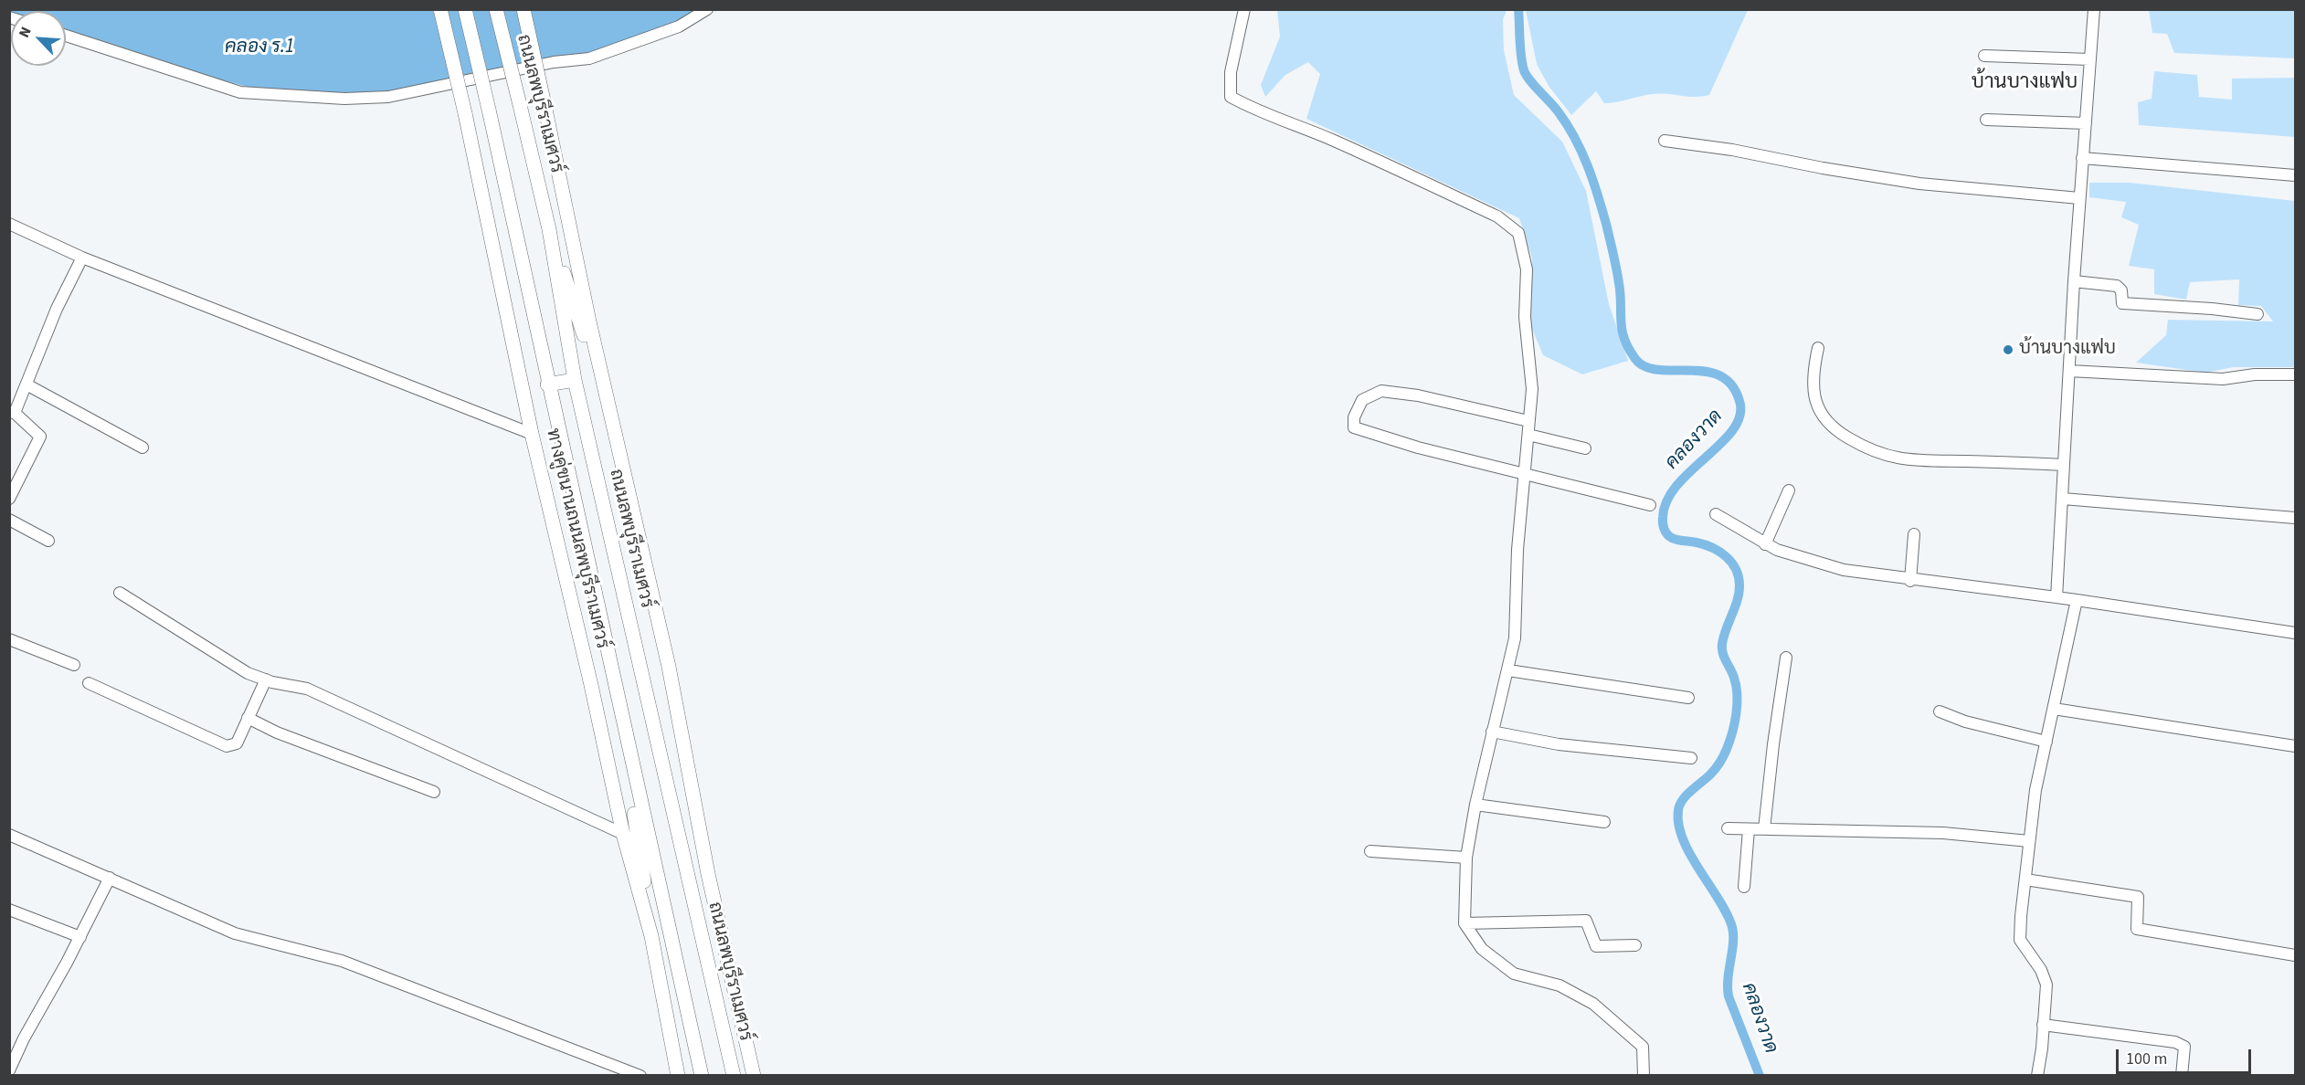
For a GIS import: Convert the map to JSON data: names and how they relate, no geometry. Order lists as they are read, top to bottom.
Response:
{
  "streets": {
    "main road": ["ถนนลพบุรีราเมศวร์", "ทางคู่ขนานถนนลพบุรีราเมศวร์"]
  },
  "districts": ["บ้านบางแฟบ"],
  "water": ["คลอง ร.1", "คลองวาด"],
  "places": ["บ้านบางแฟบ"],
  "scale_bar": "100 m",
  "north": "top left"
}
